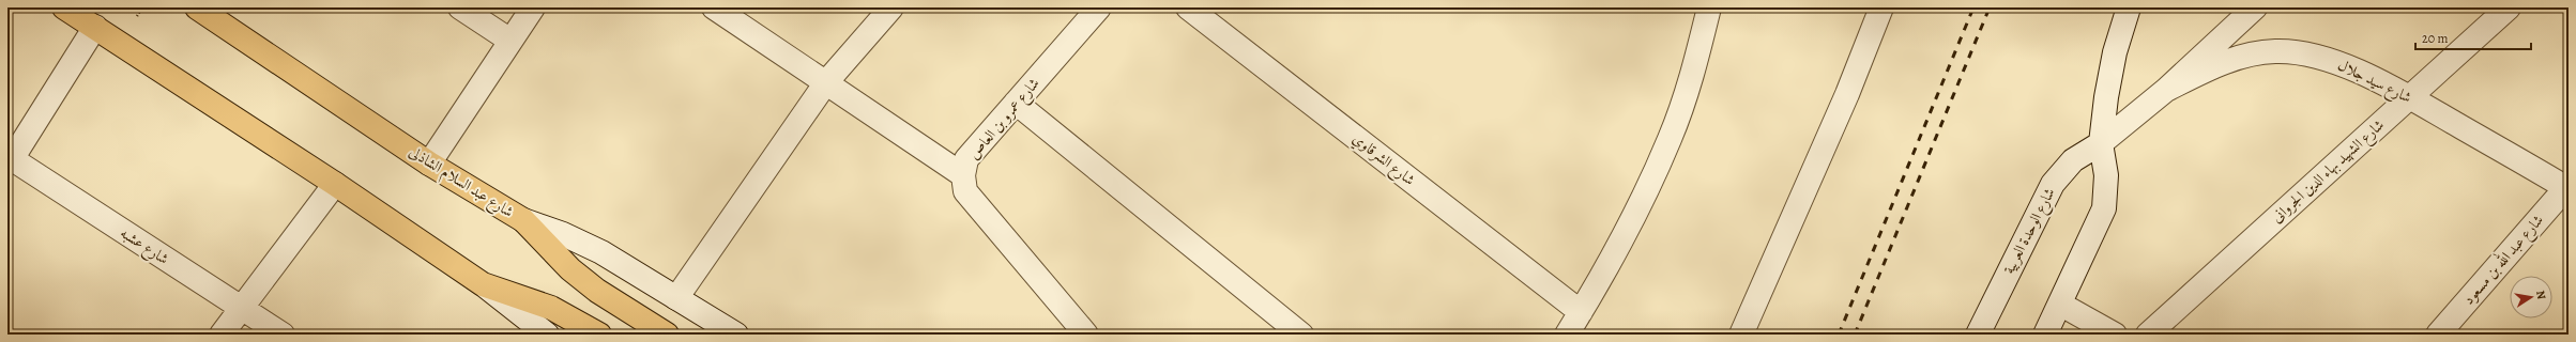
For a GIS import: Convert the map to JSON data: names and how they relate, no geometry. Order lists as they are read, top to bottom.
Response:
{
  "streets": {
    "main road": ["شارع عبد السلام الشاذلى"],
    "street": [
      "شارع سيد جلال",
      "شارع عمرو بن العاص",
      "شارع الشرقاوي",
      "شارع الشهيد بهاء الدين الجروانى",
      "شارع الوحدة العربية",
      "شارع عشبه",
      "شارع عبد الله بن مسعود"
    ]
  },
  "crossings": [
    ["شارع سيد جلال", "شارع الشهيد بهاء الدين الجروانى"],
    ["شارع سيد جلال", "شارع الوحدة العربية"],
    ["شارع سيد جلال", "شارع عبد الله بن مسعود"]
  ],
  "scale_bar": "20 m",
  "north": "right"
}
